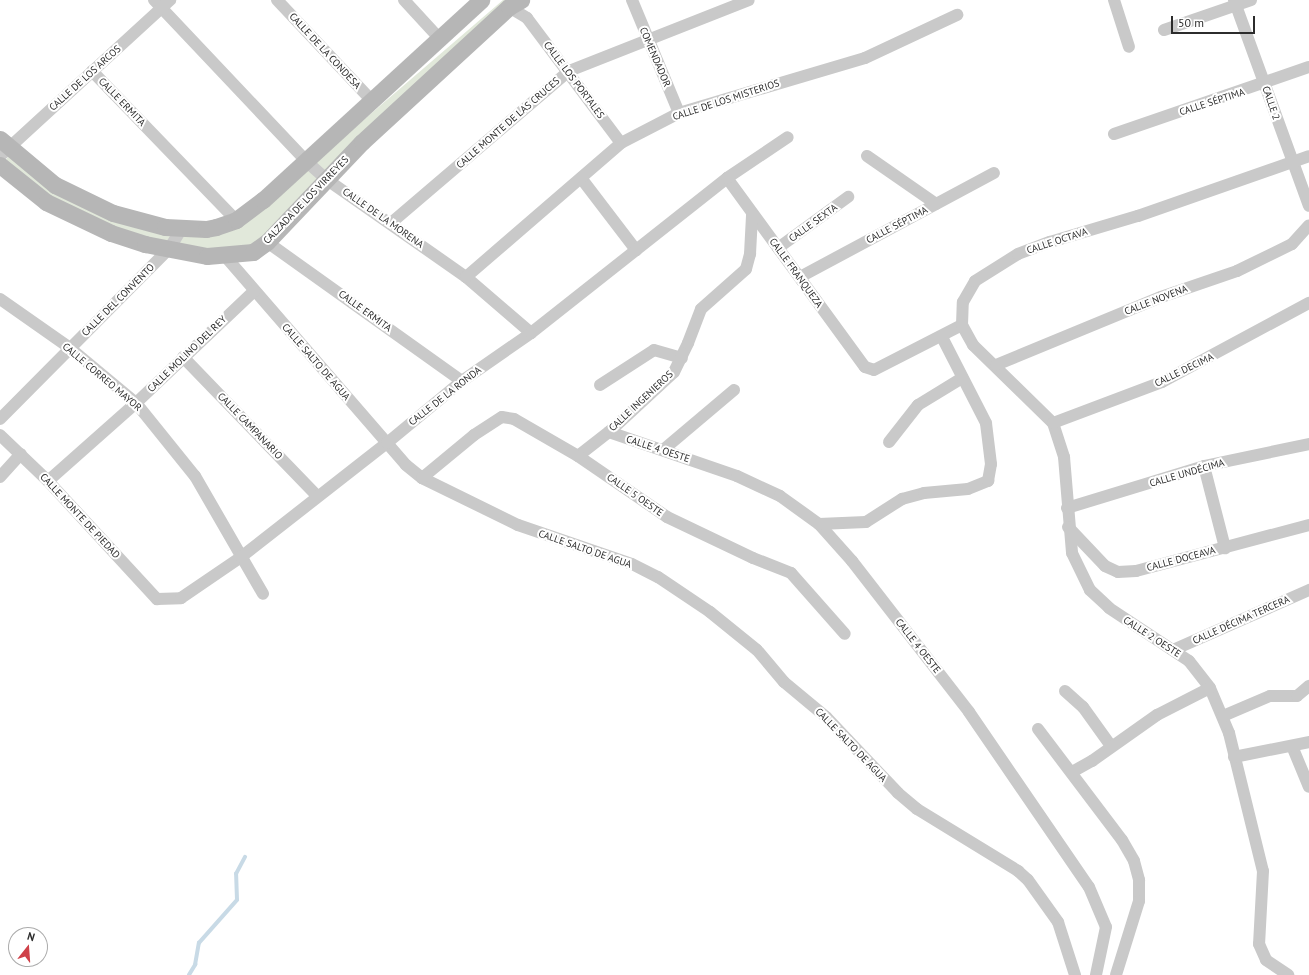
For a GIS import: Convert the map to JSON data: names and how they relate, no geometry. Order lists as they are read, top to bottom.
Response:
{
  "streets": {
    "street": [
      "CALLE DE LA CONDESA",
      "COMENDADOR",
      "CALLE DE LOS ARCOS",
      "CALLE LOS PORTALES",
      "CALLE DE LOS MISTERIOS",
      "CALLE ERMITA",
      "CALLE SÉPTIMA",
      "CALLE 2",
      "CALLE MONTE DE LAS CRUCES",
      "CALZADA DE LOS VIRREYES",
      "CALLE DE LA MORENA",
      "CALLE SEXTA",
      "CALLE OCTAVA",
      "CALLE FRANQUEZA",
      "CALLE DEL CONVENTO",
      "CALLE NOVENA",
      "CALLE MOLINO DEL REY",
      "CALLE SALTO DE AGUA",
      "CALLE DECIMA",
      "CALLE CORREO MAYOR",
      "CALLE DE LA RONDA",
      "CALLE INGENIEROS",
      "CALLE CAMPANARIO",
      "CALLE 4 OESTE",
      "CALLE UNDÉCIMA",
      "CALLE 5 OESTE",
      "CALLE MONTE DE PIEDAD",
      "CALLE DOCEAVA",
      "CALLE DÉCIMA TERCERA",
      "CALLE 2 OESTE"
    ]
  },
  "crossings": [
    ["COMENDADOR", "CALLE DE LOS MISTERIOS"],
    ["COMENDADOR", "CALLE MONTE DE LAS CRUCES"],
    ["CALLE DE LOS ARCOS", "CALLE ERMITA"],
    ["CALLE DE LOS ARCOS", "CALLE DE LA MORENA"],
    ["CALLE LOS PORTALES", "CALLE DE LOS MISTERIOS"],
    ["CALLE LOS PORTALES", "CALLE MONTE DE LAS CRUCES"],
    ["CALLE LOS PORTALES", "CALZADA DE LOS VIRREYES"],
    ["CALLE DE LOS MISTERIOS", "CALLE DE LA MORENA"],
    ["CALLE ERMITA", "CALZADA DE LOS VIRREYES"],
    ["CALLE ERMITA", "CALLE DE LA RONDA"],
    ["CALLE SÉPTIMA", "CALLE 2"],
    ["CALLE SÉPTIMA", "CALLE FRANQUEZA"],
    ["CALLE 2", "CALLE OCTAVA"],
    ["CALLE MONTE DE LAS CRUCES", "CALLE DE LA MORENA"],
    ["CALZADA DE LOS VIRREYES", "CALLE DE LA MORENA"],
    ["CALZADA DE LOS VIRREYES", "CALLE DEL CONVENTO"],
    ["CALZADA DE LOS VIRREYES", "CALLE SALTO DE AGUA"],
    ["CALLE DE LA MORENA", "CALLE DE LA RONDA"],
    ["CALLE SEXTA", "CALLE FRANQUEZA"],
    ["CALLE OCTAVA", "CALLE 2 OESTE"],
    ["CALLE FRANQUEZA", "CALLE DE LA RONDA"],
    ["CALLE FRANQUEZA", "CALLE INGENIEROS"],
    ["CALLE DEL CONVENTO", "CALLE CORREO MAYOR"],
    ["CALLE NOVENA", "CALLE 2 OESTE"],
    ["CALLE MOLINO DEL REY", "CALLE SALTO DE AGUA"],
    ["CALLE MOLINO DEL REY", "CALLE CORREO MAYOR"],
    ["CALLE MOLINO DEL REY", "CALLE CAMPANARIO"],
    ["CALLE MOLINO DEL REY", "CALLE MONTE DE PIEDAD"],
    ["CALLE SALTO DE AGUA", "CALLE DE LA RONDA"],
    ["CALLE SALTO DE AGUA", "CALLE 5 OESTE"],
    ["CALLE DECIMA", "CALLE 2 OESTE"],
    ["CALLE CORREO MAYOR", "CALLE DE LA RONDA"],
    ["CALLE DE LA RONDA", "CALLE CAMPANARIO"],
    ["CALLE DE LA RONDA", "CALLE MONTE DE PIEDAD"],
    ["CALLE INGENIEROS", "CALLE 4 OESTE"],
    ["CALLE INGENIEROS", "CALLE 5 OESTE"],
    ["CALLE UNDÉCIMA", "CALLE 2 OESTE"],
    ["CALLE DOCEAVA", "CALLE 2 OESTE"],
    ["CALLE DÉCIMA TERCERA", "CALLE 2 OESTE"]
  ],
  "scale_bar": "50 m",
  "north": "top"
}
